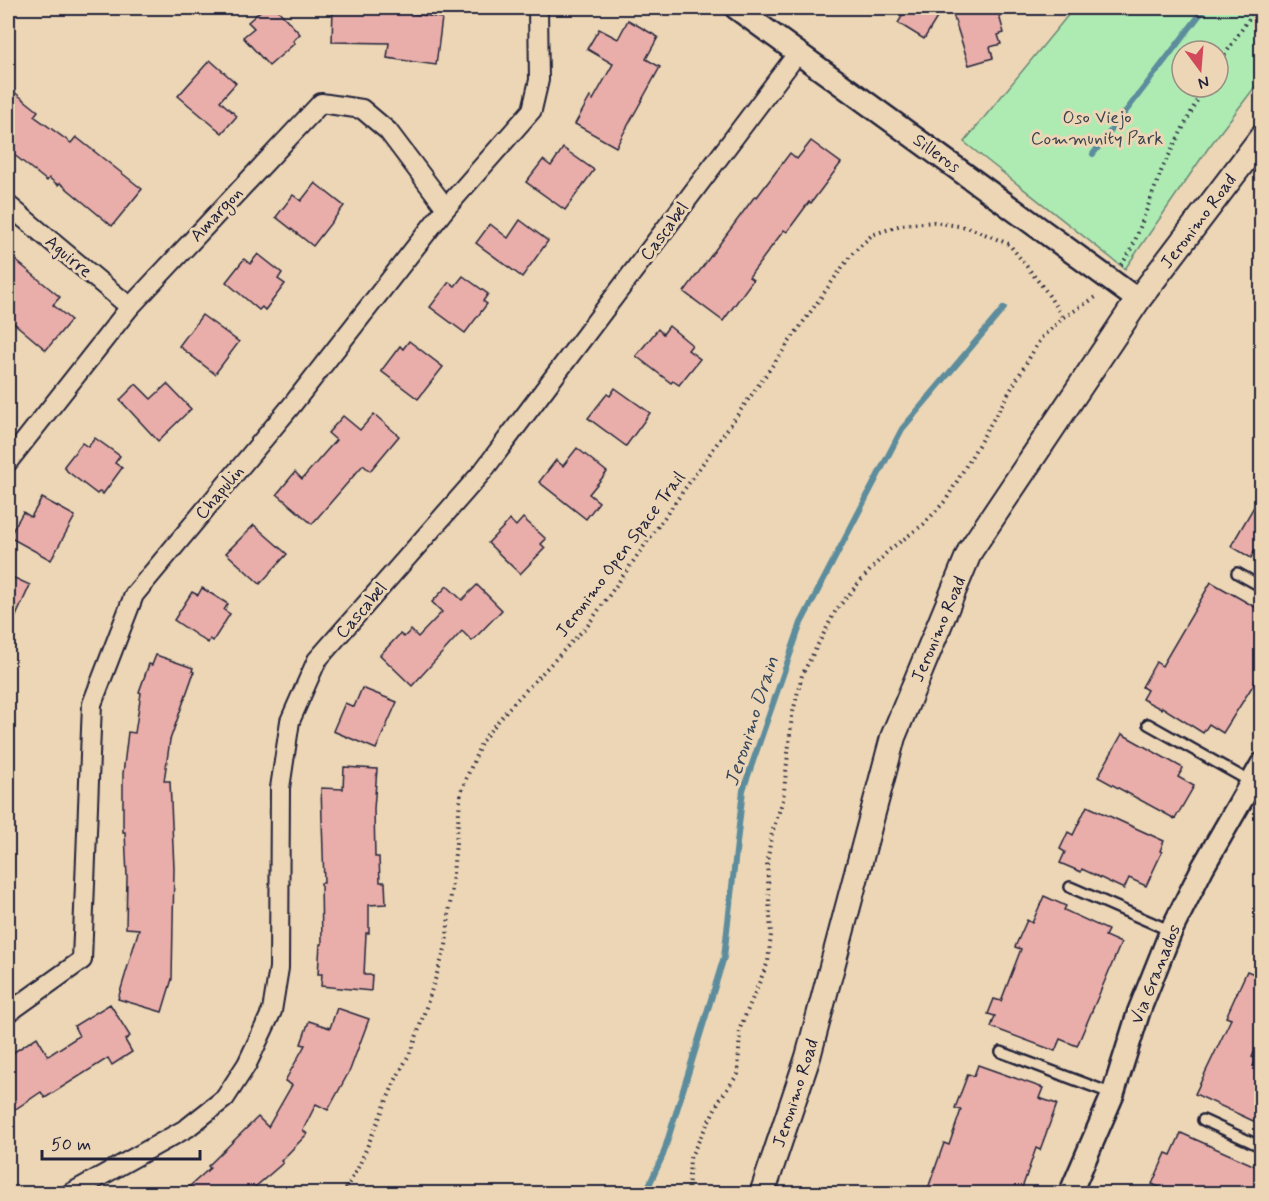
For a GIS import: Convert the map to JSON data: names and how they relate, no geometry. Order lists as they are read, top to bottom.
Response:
{
  "streets": {
    "main road": ["Jeronimo Road"],
    "street": [
      "Silleros",
      "Amargon",
      "Cascabel",
      "Aguirre",
      "Chapulin",
      "Via Granados"
    ],
    "path": ["Jeronimo Open Space Trail"]
  },
  "crossings": [
    ["Silleros", "Jeronimo Road"],
    ["Silleros", "Cascabel"],
    ["Amargon", "Aguirre"],
    ["Amargon", "Chapulin"]
  ],
  "water": ["Jeronimo Drain"],
  "parks": ["Oso Viejo Community Park"],
  "scale_bar": "50 m",
  "north": "bottom"
}
